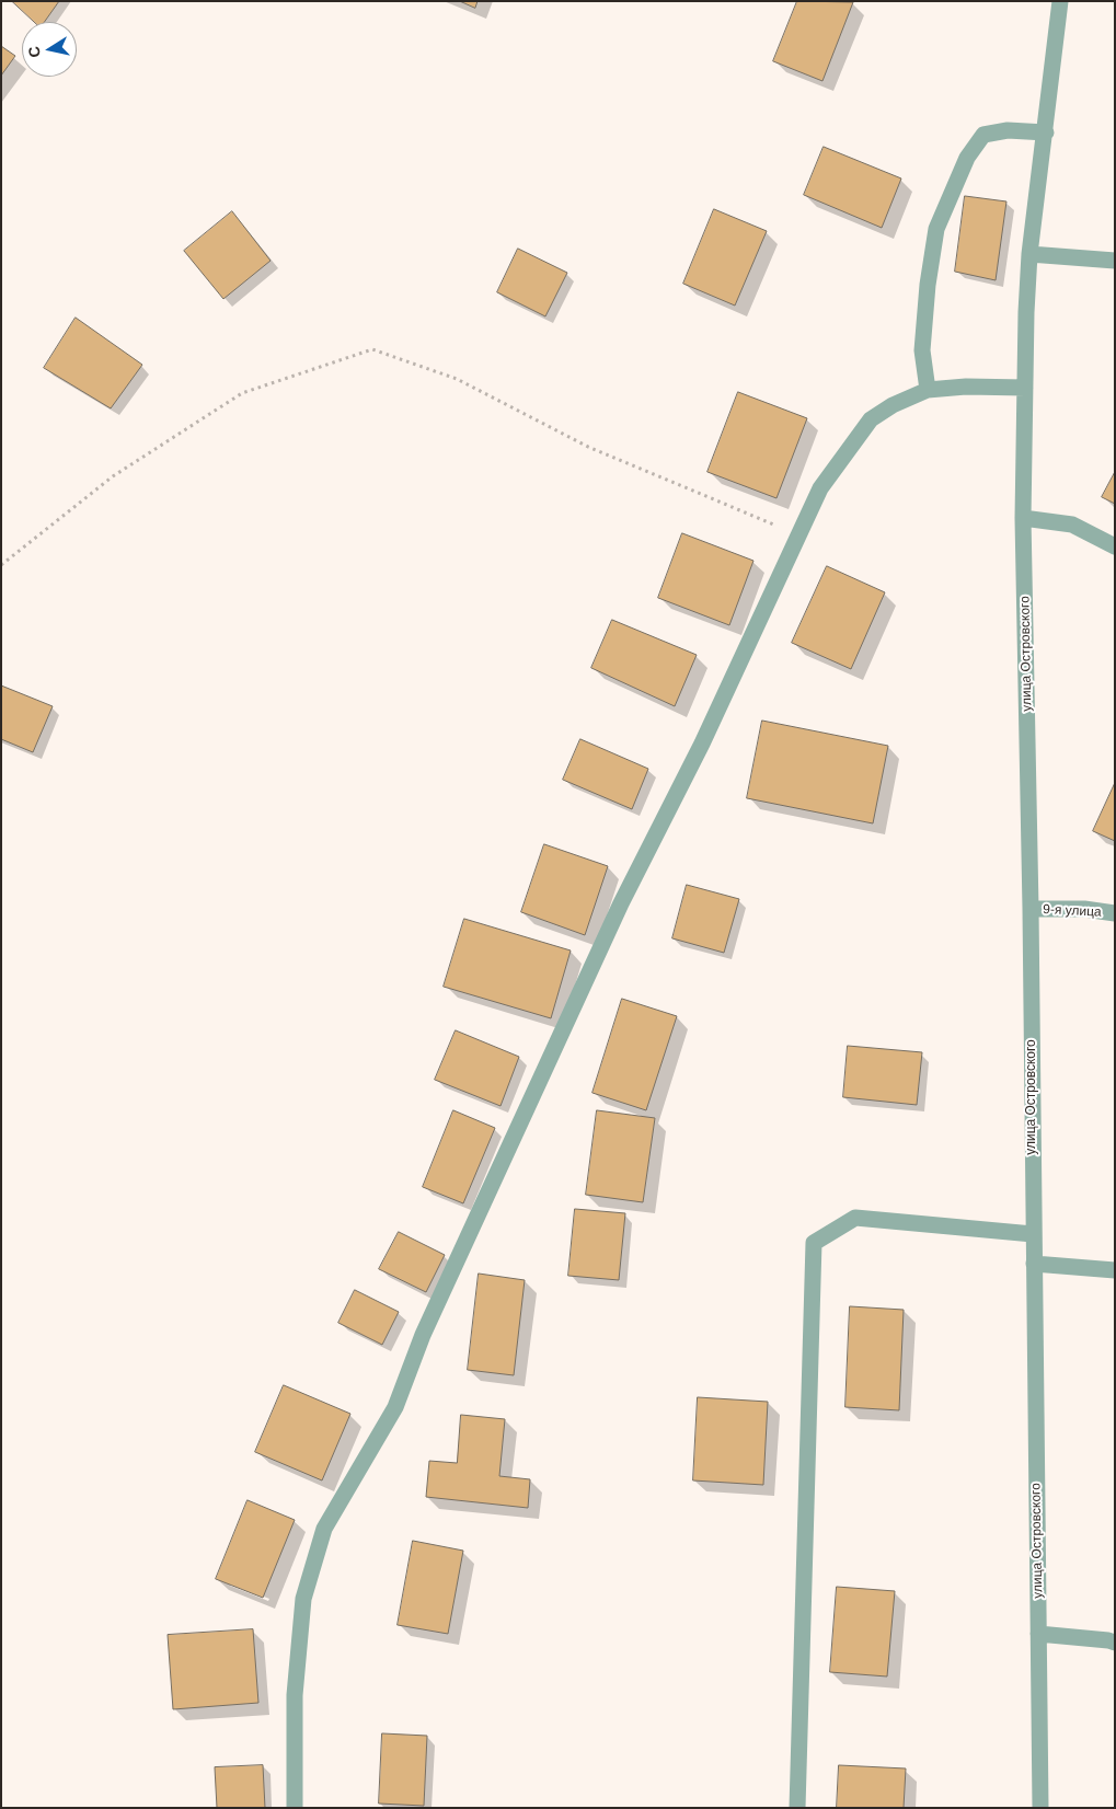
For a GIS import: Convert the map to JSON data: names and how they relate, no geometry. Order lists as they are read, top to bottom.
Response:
{
  "streets": {
    "street": ["улица Островского", "9-я улица"]
  },
  "crossings": [
    ["улица Островского", "9-я улица"]
  ],
  "north": "left"
}
